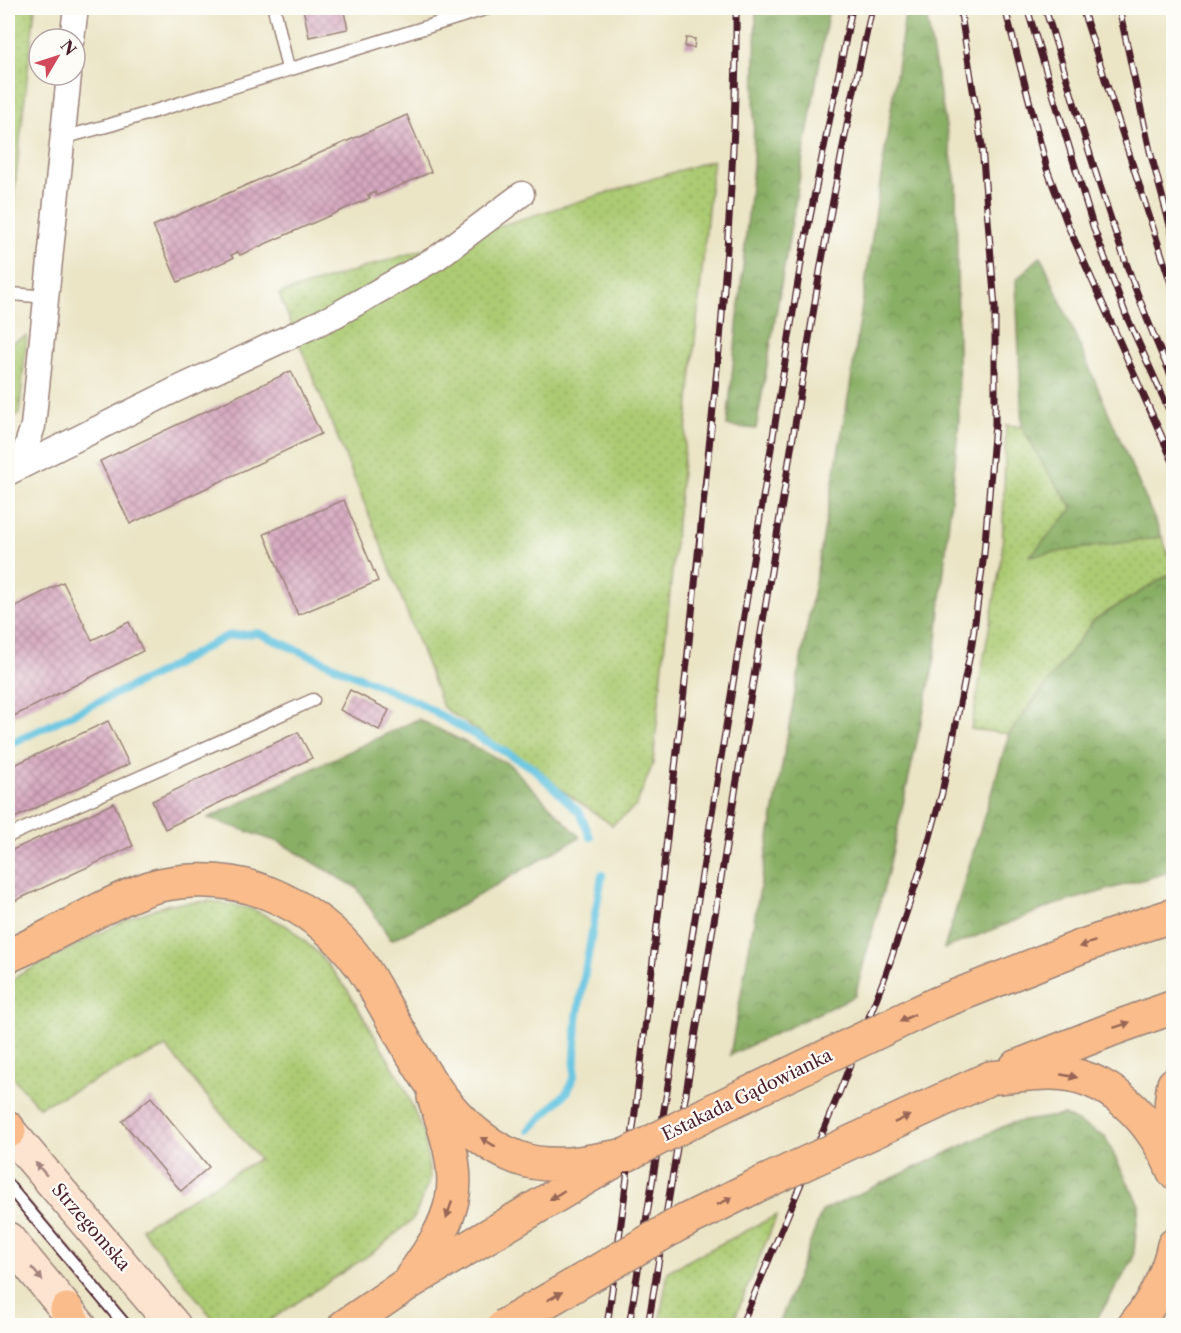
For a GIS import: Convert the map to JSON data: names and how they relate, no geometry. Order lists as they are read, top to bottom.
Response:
{
  "streets": {
    "main road": ["Estakada Gądowianka", "Strzegomska"]
  },
  "north": "top right"
}
